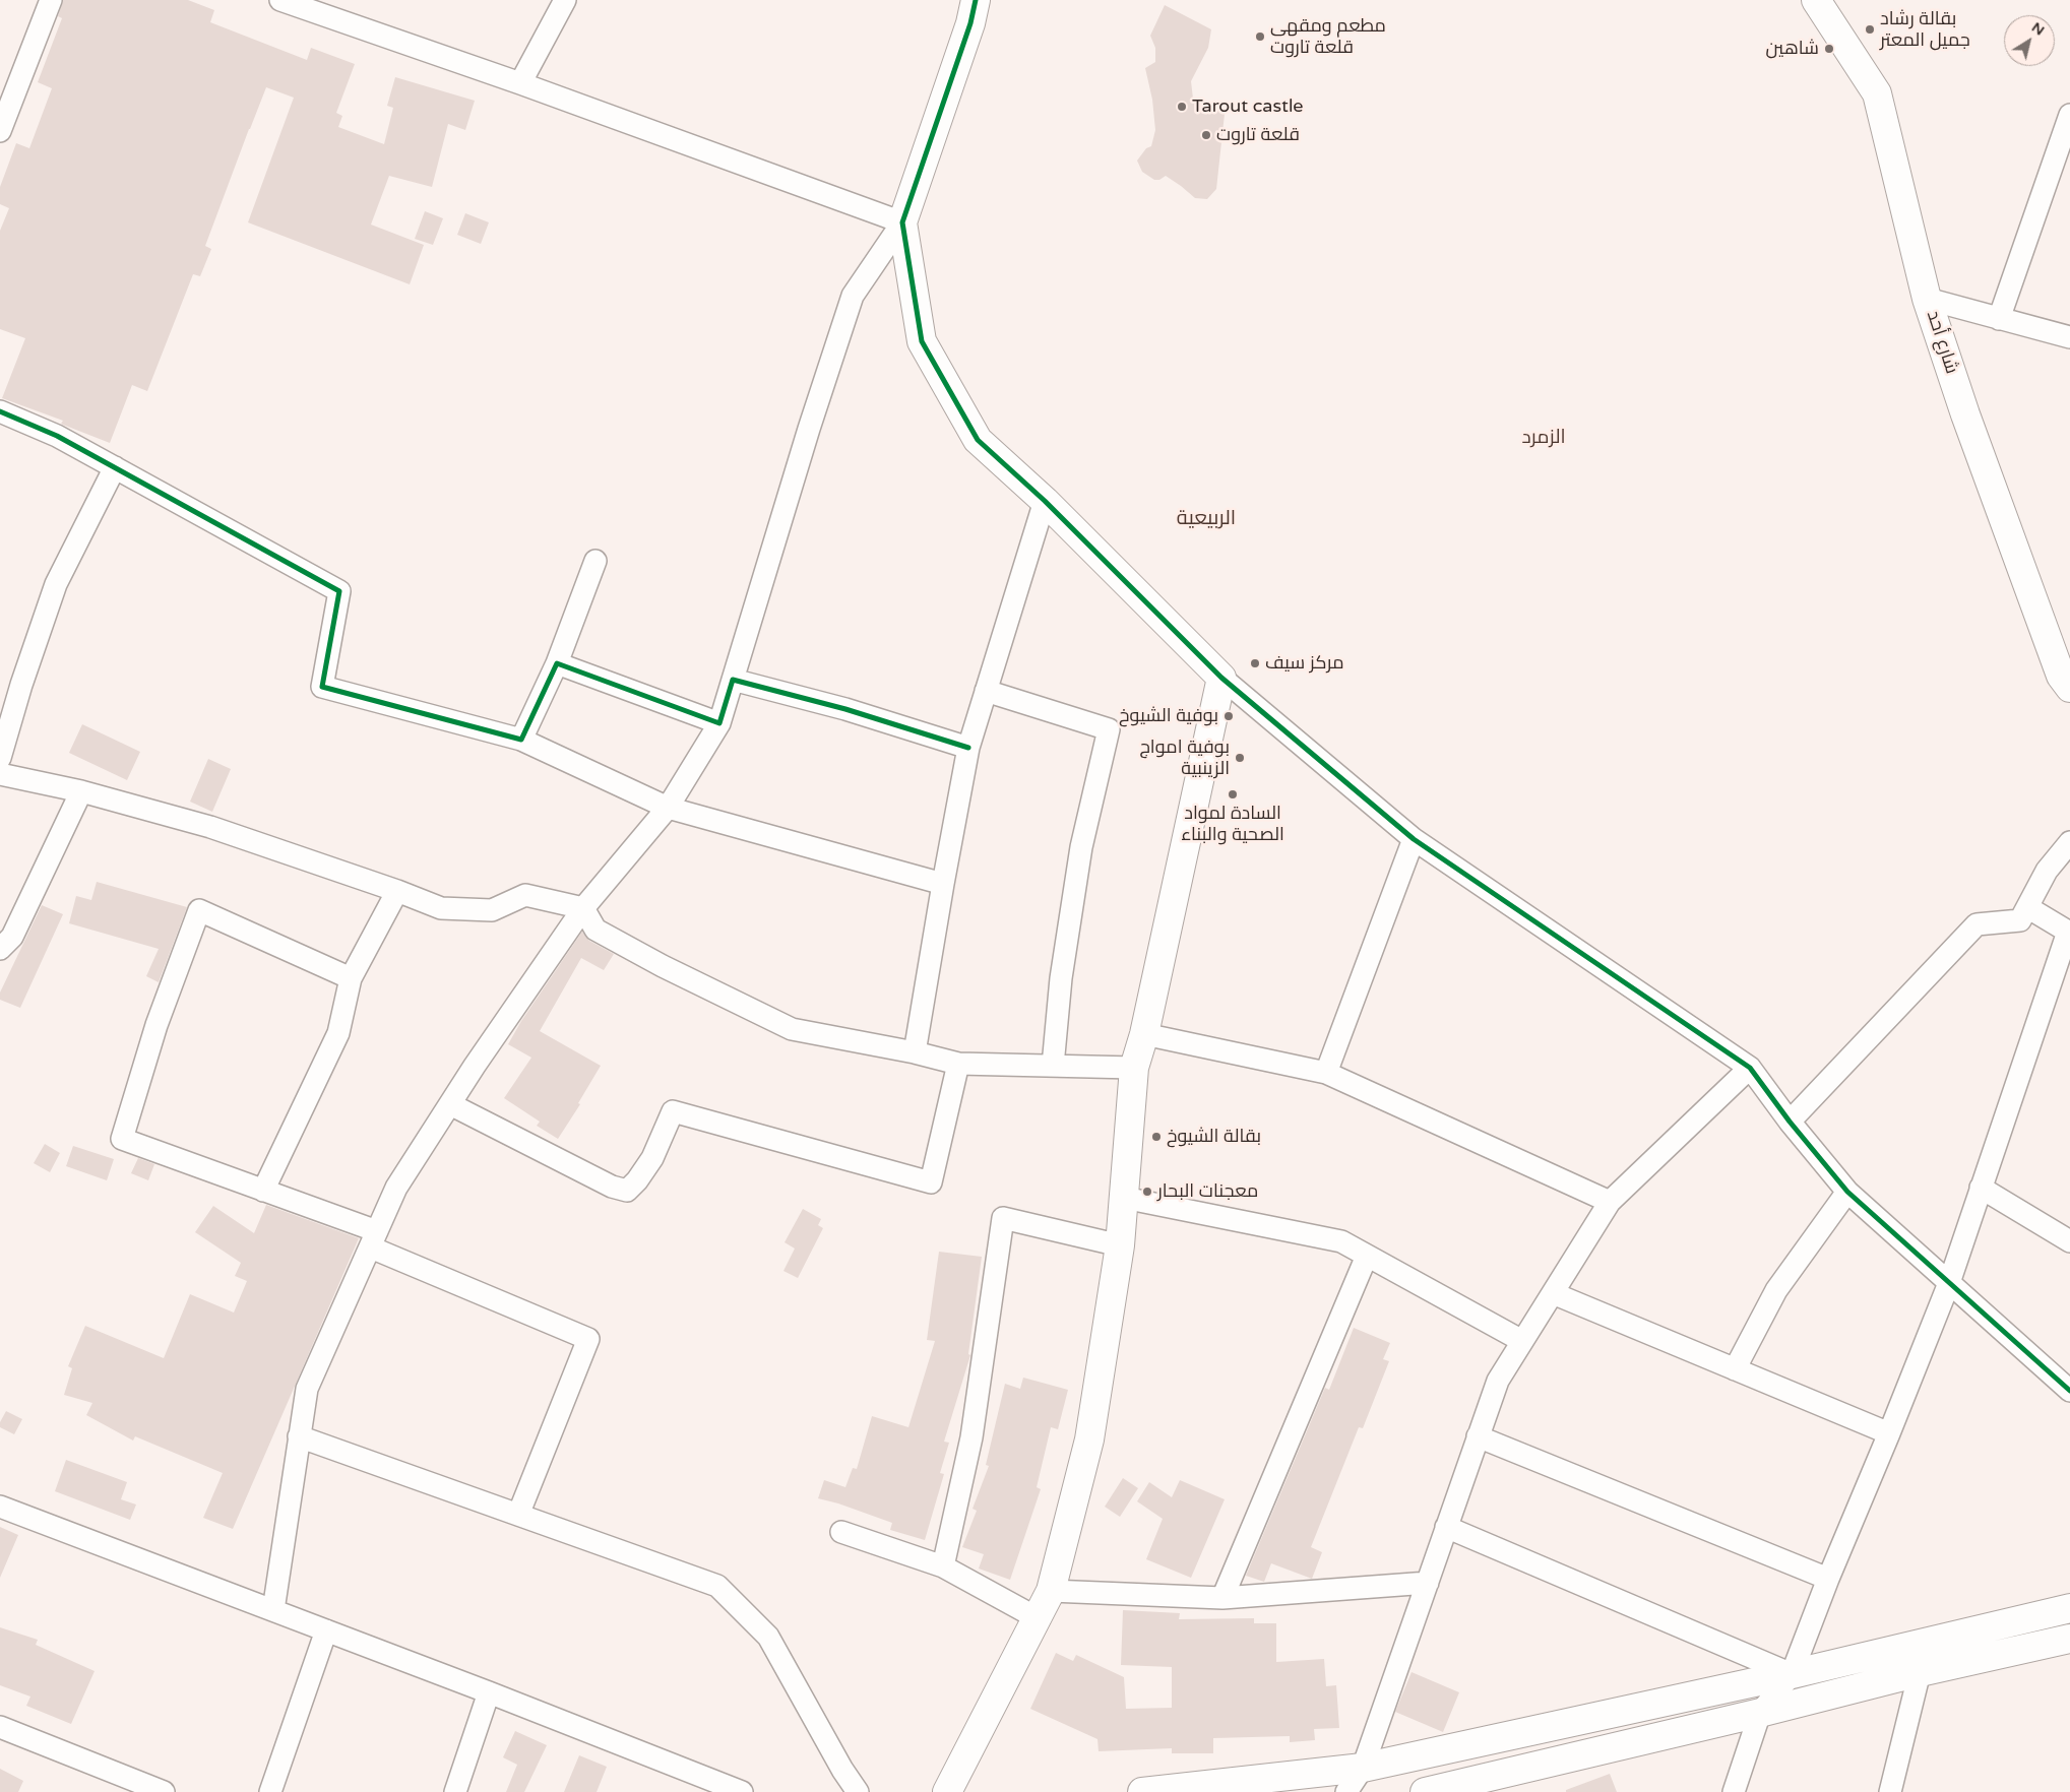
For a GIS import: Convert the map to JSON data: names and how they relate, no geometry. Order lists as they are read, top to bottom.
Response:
{
  "streets": {
    "street": ["شارع أحد"]
  },
  "districts": ["الزمرد", "الربيعية"],
  "places": [
    "بقالة رشاد جميل المعتر",
    "مطعم ومقهى قلعة تاروت",
    "شاهين",
    "Tarout castle",
    "قلعة تاروت",
    "مركز سيف",
    "بوفية الشيوخ",
    "بوفية امواج الزينبية",
    "السادة لمواد الصحية والبناء",
    "بقالة الشيوخ",
    "معجنات البحار"
  ],
  "north": "top right"
}
